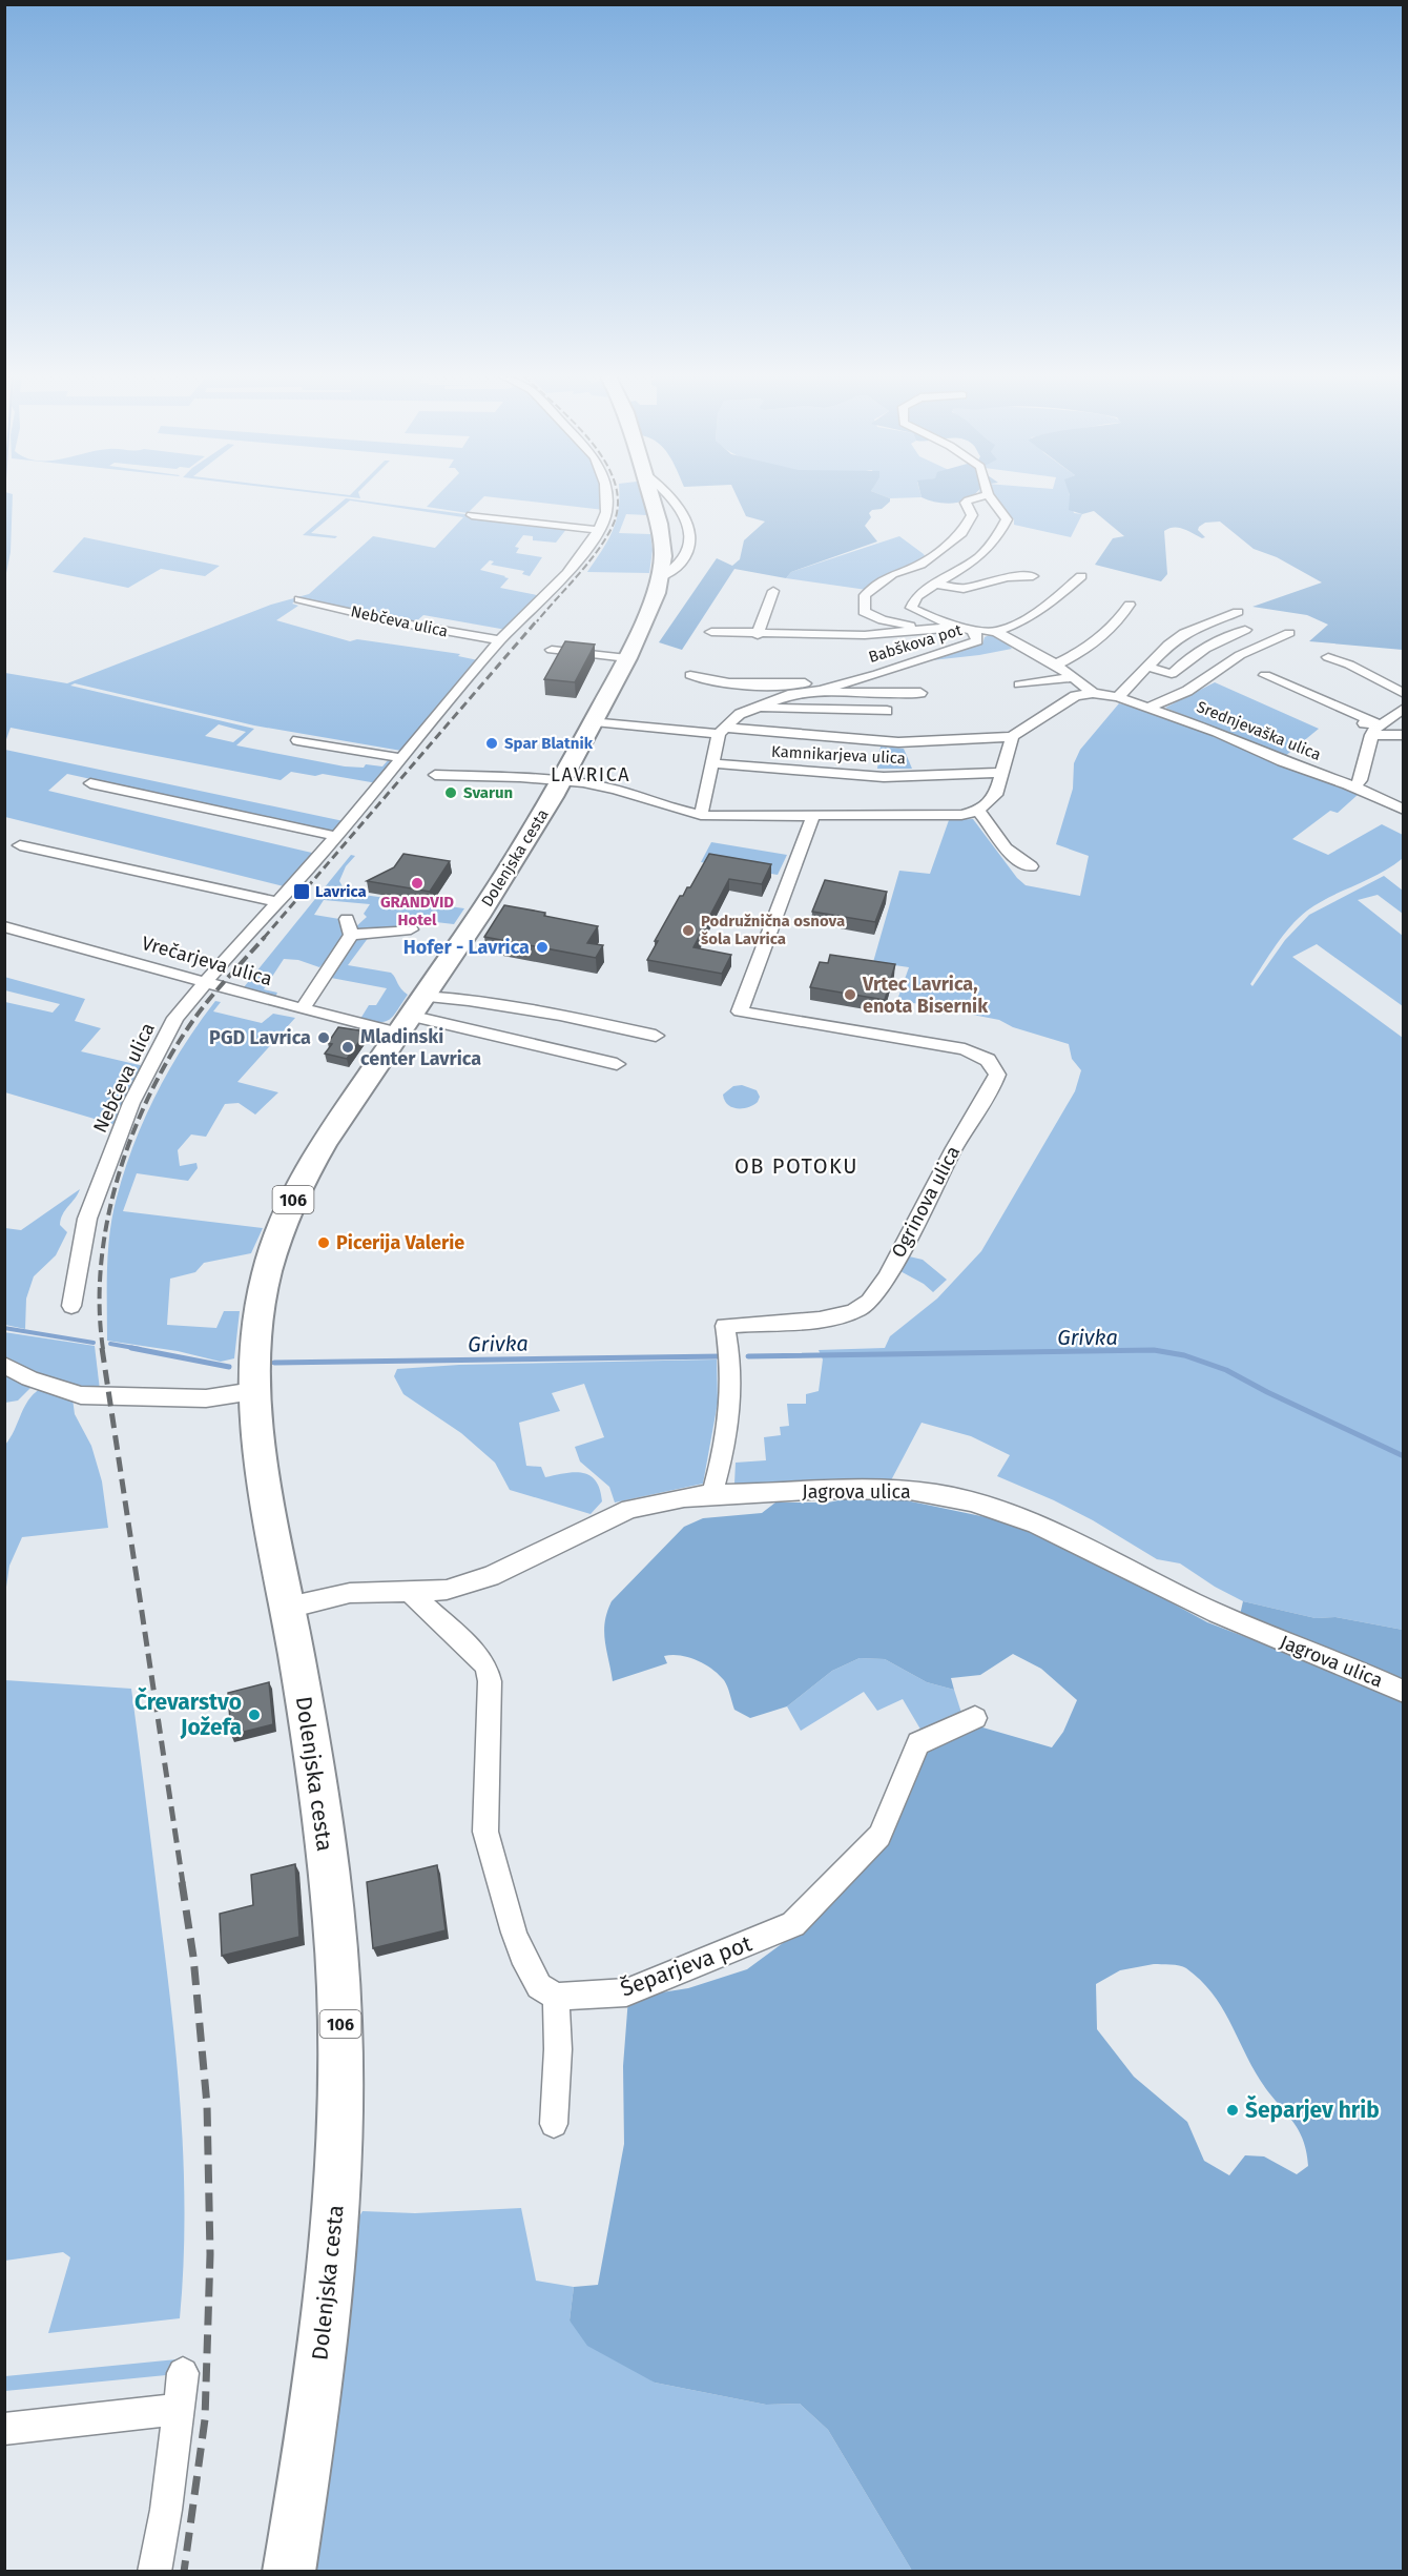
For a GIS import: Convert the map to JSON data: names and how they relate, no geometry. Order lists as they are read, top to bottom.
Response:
{
  "streets": {
    "main road": ["Dolenjska cesta", "106"],
    "street": [
      "Nebčeva ulica",
      "Babškova pot",
      "Srednjevaška ulica",
      "Kamnikarjeva ulica",
      "Vrečarjeva ulica",
      "Ogrinova ulica",
      "Jagrova ulica",
      "Šeparjeva pot"
    ]
  },
  "crossings": [
    ["Nebčeva ulica", "Vrečarjeva ulica"],
    ["Babškova pot", "Kamnikarjeva ulica"],
    ["Dolenjska cesta", "Vrečarjeva ulica"],
    ["Dolenjska cesta", "Jagrova ulica"],
    ["Ogrinova ulica", "Jagrova ulica"]
  ],
  "districts": ["LAVRICA", "OB POTOKU"],
  "water": ["Grivka"],
  "places": {
    "other": [
      "Spar Blatnik",
      "Svarun",
      "GRANDVID Hotel",
      "Podružnična osnova šola Lavrica",
      "Hofer - Lavrica",
      "Vrtec Lavrica, enota Bisernik",
      "PGD Lavrica",
      "Mladinski center Lavrica",
      "Picerija Valerie",
      "Črevarstvo Jožefa",
      "Šeparjev hrib"
    ],
    "transit": ["Lavrica"]
  }
}
